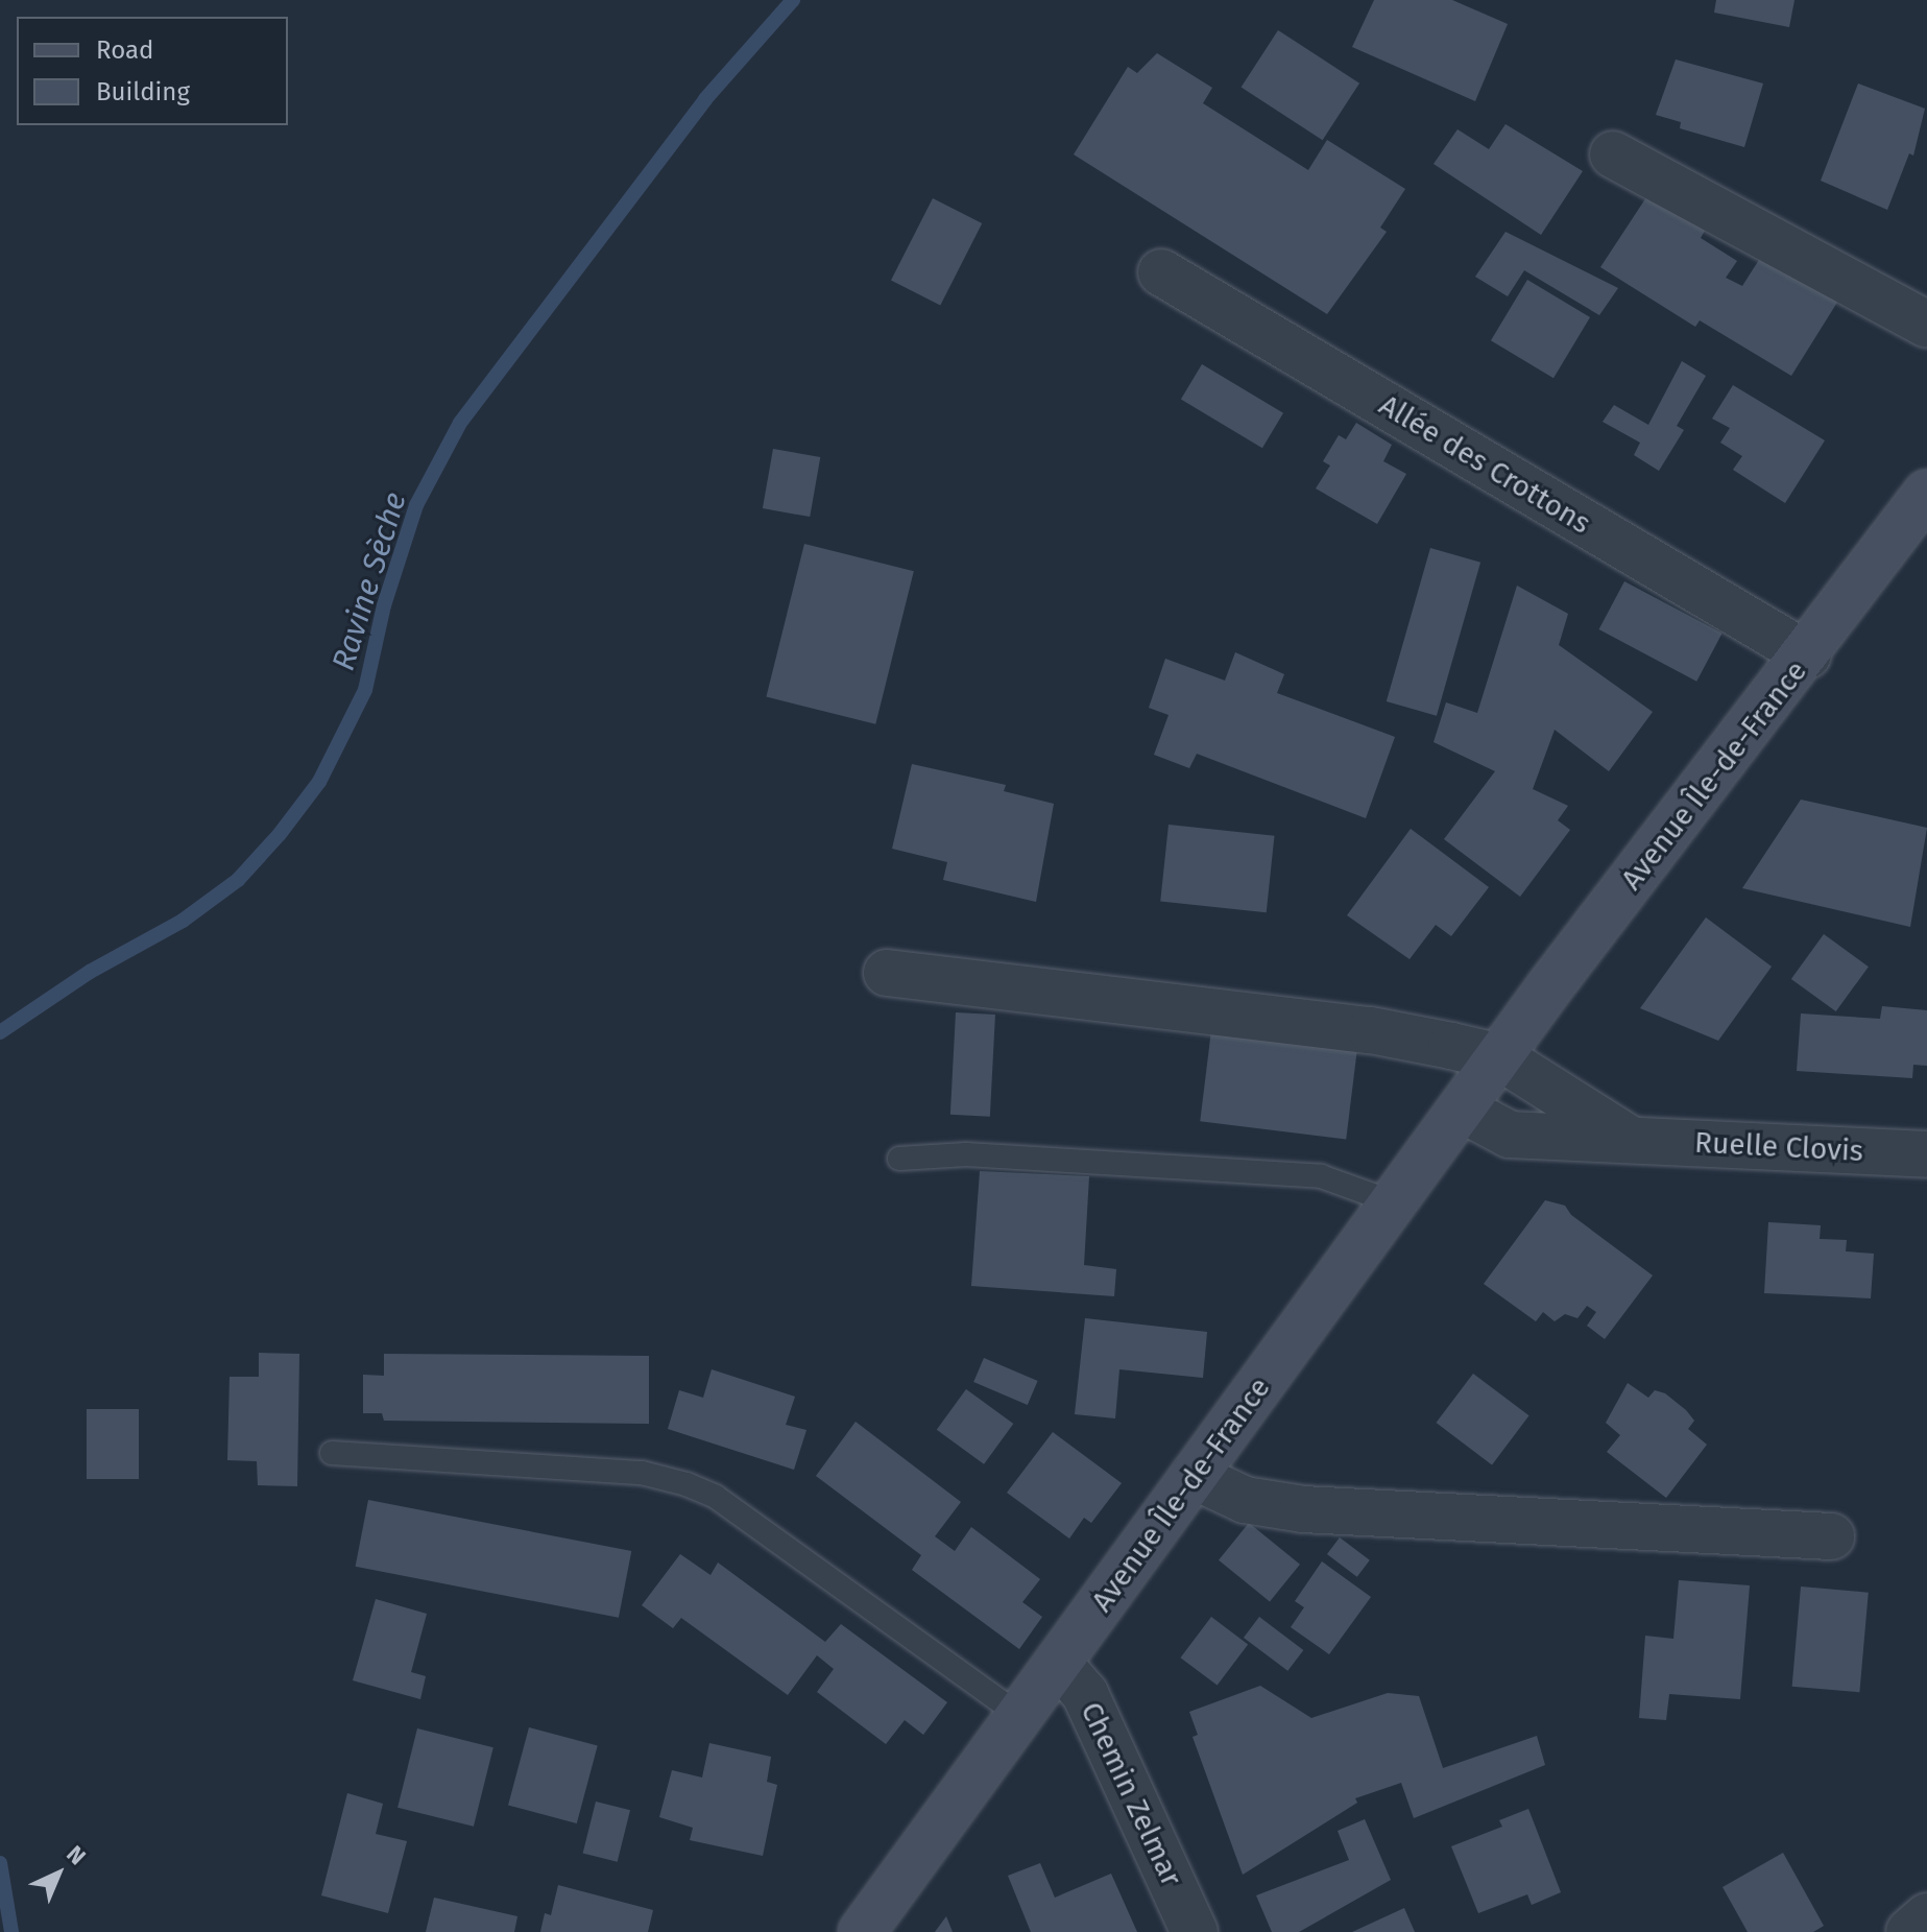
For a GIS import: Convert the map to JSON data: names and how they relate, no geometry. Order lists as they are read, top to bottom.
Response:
{
  "streets": {
    "street": [
      "Allée des Crottons",
      "Avenue Île-de-France",
      "Ruelle Clovis",
      "Chemin Zelmar"
    ]
  },
  "crossings": [
    ["Allée des Crottons", "Avenue Île-de-France"],
    ["Avenue Île-de-France", "Ruelle Clovis"],
    ["Avenue Île-de-France", "Chemin Zelmar"]
  ],
  "water": ["Ravine Sèche"],
  "legend": ["Road", "Building"],
  "north": "top right"
}
